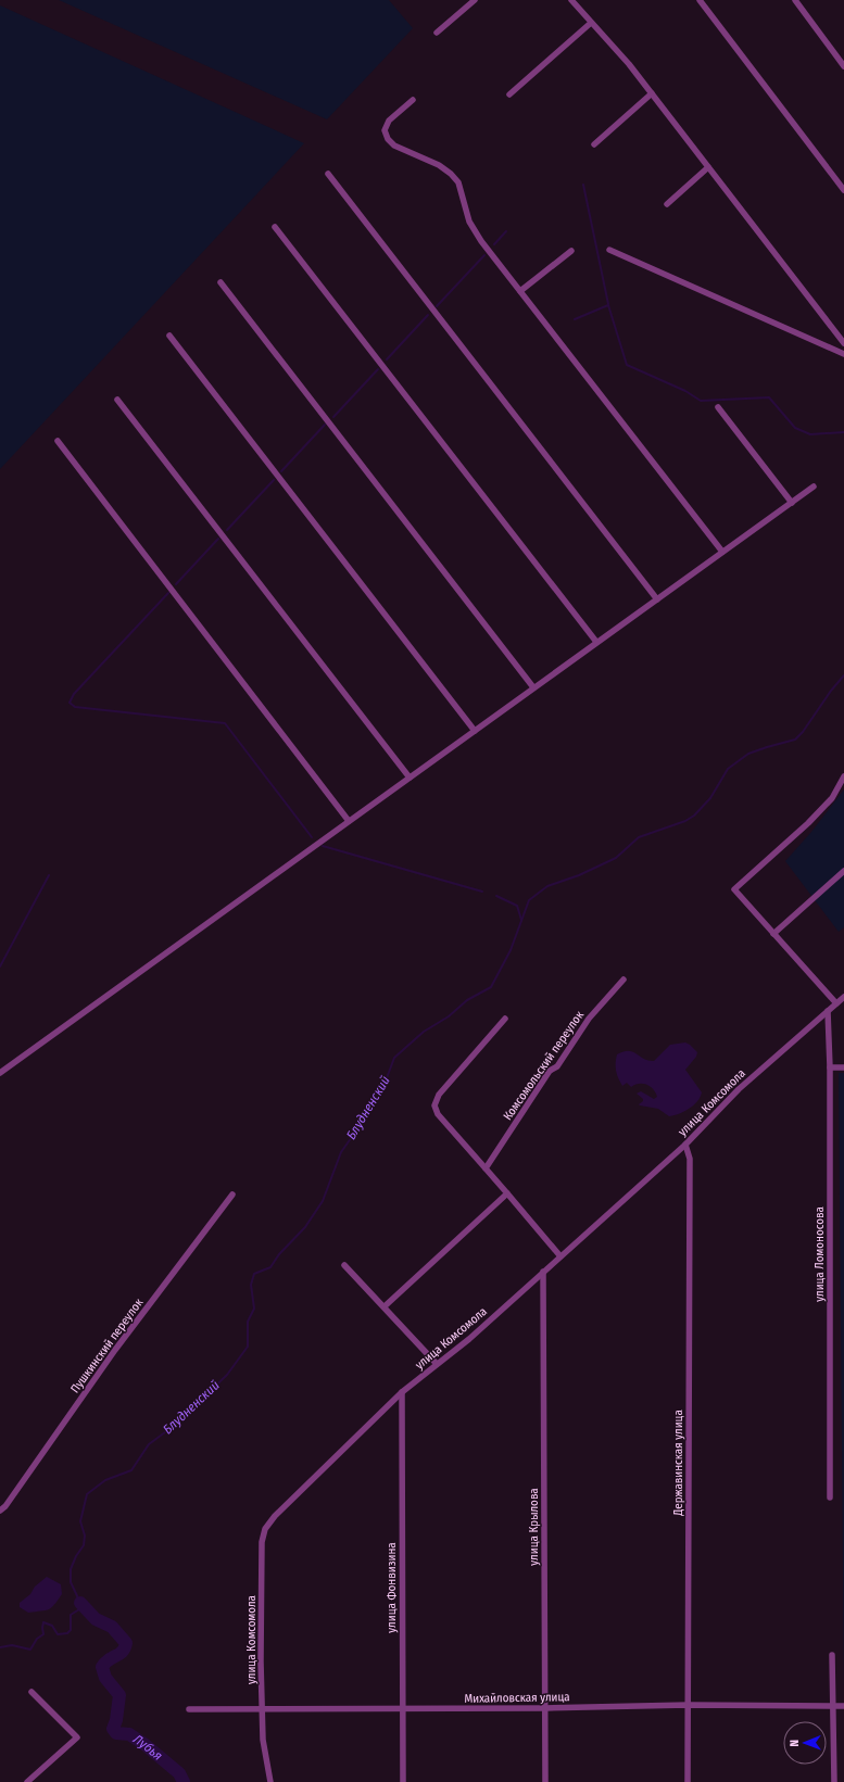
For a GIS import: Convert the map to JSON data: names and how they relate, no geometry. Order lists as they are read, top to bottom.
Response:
{
  "streets": {
    "street": [
      "Комсомольский переулок",
      "улица Комсомола",
      "улица Ломоносова",
      "Пушкинский переулок",
      "Державинская улица",
      "улица Крылова",
      "улица Фонвизина",
      "Михайловская улица"
    ]
  },
  "crossings": [
    ["улица Комсомола", "улица Ломоносова"],
    ["улица Комсомола", "Державинская улица"],
    ["улица Комсомола", "улица Крылова"],
    ["улица Комсомола", "улица Фонвизина"],
    ["улица Комсомола", "Михайловская улица"],
    ["Державинская улица", "Михайловская улица"],
    ["улица Крылова", "Михайловская улица"],
    ["улица Фонвизина", "Михайловская улица"]
  ],
  "water": ["Блудненский", "Лубья"],
  "north": "left"
}
